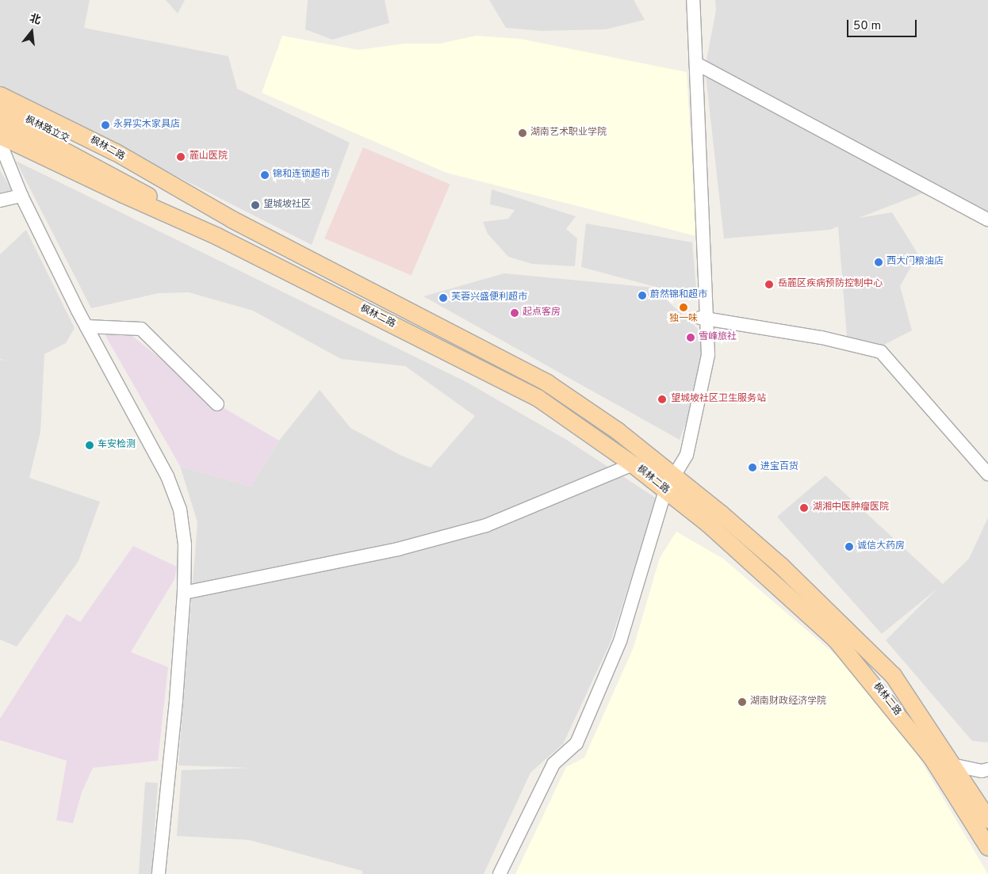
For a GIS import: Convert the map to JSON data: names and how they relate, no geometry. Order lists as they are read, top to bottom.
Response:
{
  "streets": {
    "main road": ["枫林路立交", "枫林二路"]
  },
  "crossings": [
    ["枫林路立交", "枫林二路"]
  ],
  "places": [
    "永昇实木家具店",
    "湖南艺术职业学院",
    "麓山医院",
    "锦和连锁超市",
    "望城坡社区",
    "西大门粮油店",
    "岳麓区疾病预防控制中心",
    "蔚然锦和超市",
    "芙蓉兴盛便利超市",
    "独一味",
    "起点客房",
    "雪峰旅社",
    "望城坡社区卫生服务站",
    "车安检测",
    "进宝百货",
    "湖湘中医肿瘤医院",
    "诚信大药房",
    "湖南财政经济学院"
  ],
  "scale_bar": "50 m",
  "north": "top"
}
